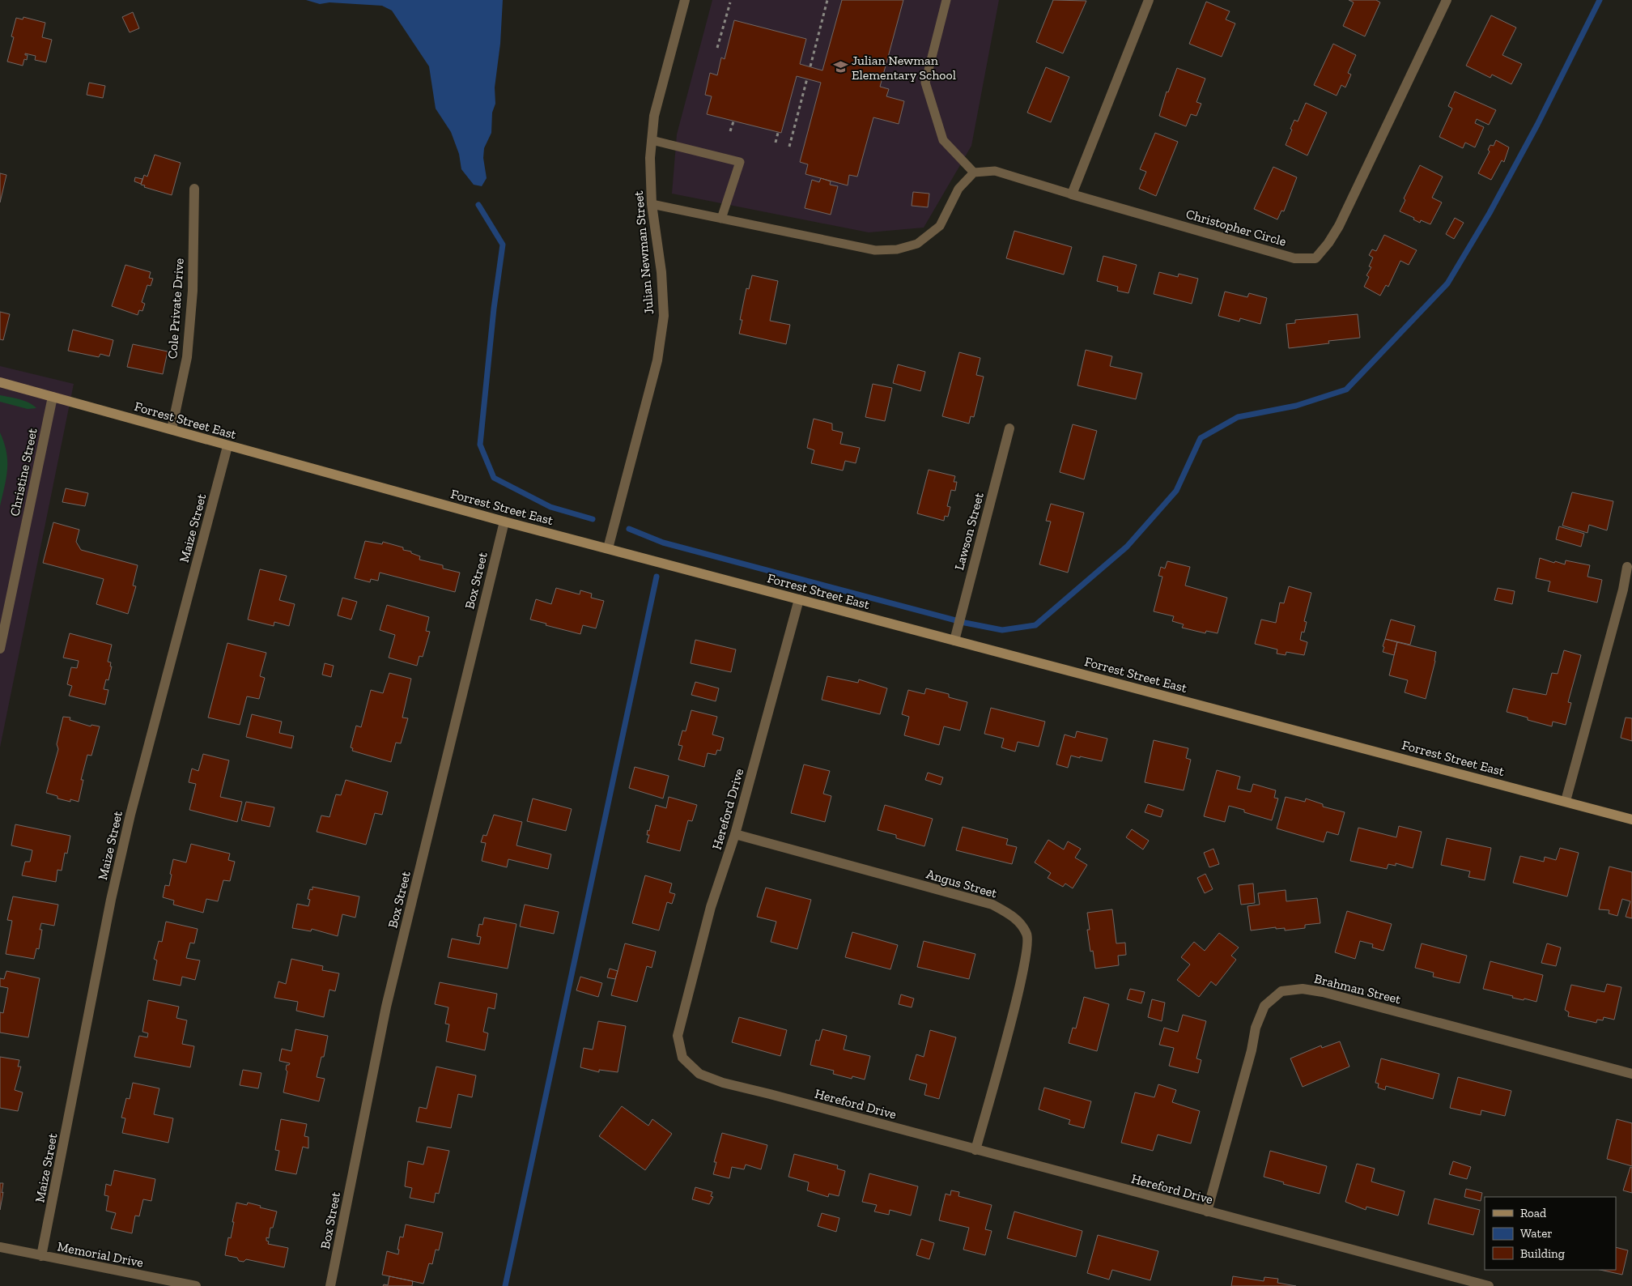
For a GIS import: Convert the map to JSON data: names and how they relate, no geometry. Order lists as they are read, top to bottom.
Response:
{
  "streets": {
    "main road": ["Forrest Street East"],
    "street": [
      "Christopher Circle",
      "Julian Newman Street",
      "Cole Private Drive",
      "Christine Street",
      "Maize Street",
      "Lawson Street",
      "Box Street",
      "Hereford Drive",
      "Angus Street",
      "Brahman Street",
      "Memorial Drive"
    ]
  },
  "crossings": [
    ["Julian Newman Street", "Forrest Street East"],
    ["Cole Private Drive", "Forrest Street East"],
    ["Forrest Street East", "Christine Street"],
    ["Forrest Street East", "Maize Street"],
    ["Forrest Street East", "Lawson Street"],
    ["Forrest Street East", "Box Street"],
    ["Forrest Street East", "Hereford Drive"],
    ["Maize Street", "Memorial Drive"],
    ["Hereford Drive", "Angus Street"],
    ["Hereford Drive", "Brahman Street"]
  ],
  "places": {
    "school or university": ["Julian Newman Elementary School"]
  },
  "legend": ["Road", "Water", "Building"]
}
